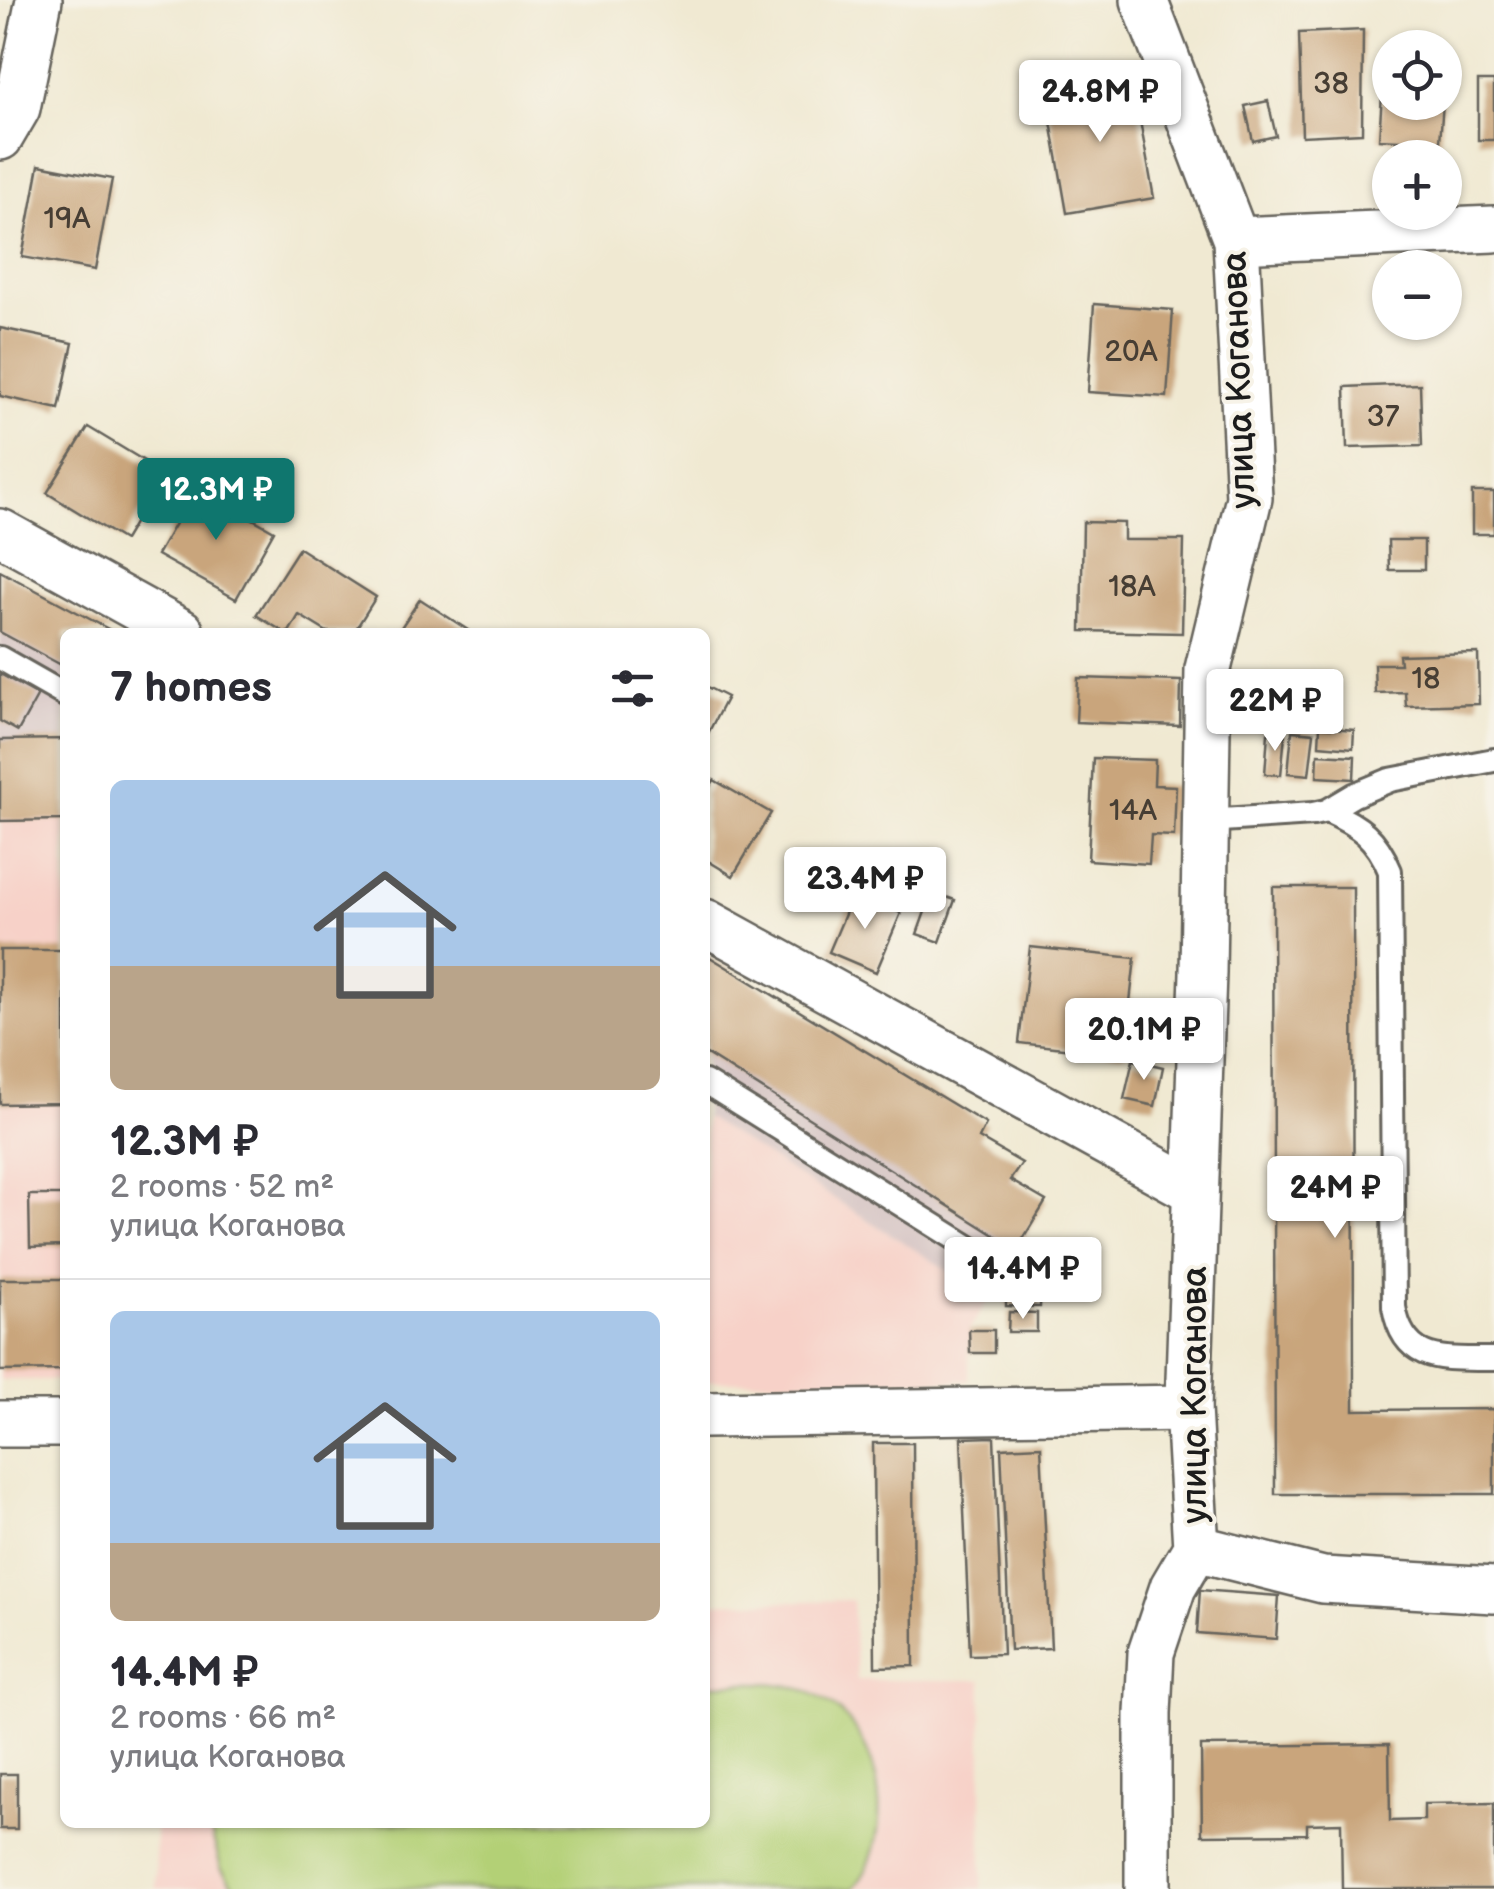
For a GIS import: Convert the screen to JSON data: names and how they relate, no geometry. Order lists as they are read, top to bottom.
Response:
{
  "streets": {
    "street": ["улица Коганова"]
  },
  "house_numbers": [
    "38",
    "19А",
    "20А",
    "37",
    "18А",
    "18",
    "14А"
  ],
  "page": {
    "map_buttons": ["+", "−"],
    "price": [
      "24.8M ₽",
      "12.3M ₽",
      "22M ₽",
      "23.4M ₽",
      "20.1M ₽",
      "24M ₽",
      "14.4M ₽"
    ],
    "heading": "7 homes",
    "list": [
      {
        "name": "12.3M ₽",
        "note": "2 rooms · 52 m² · улица Коганова"
      },
      {
        "name": "14.4M ₽",
        "note": "2 rooms · 66 m² · улица Коганова"
      }
    ]
  }
}
